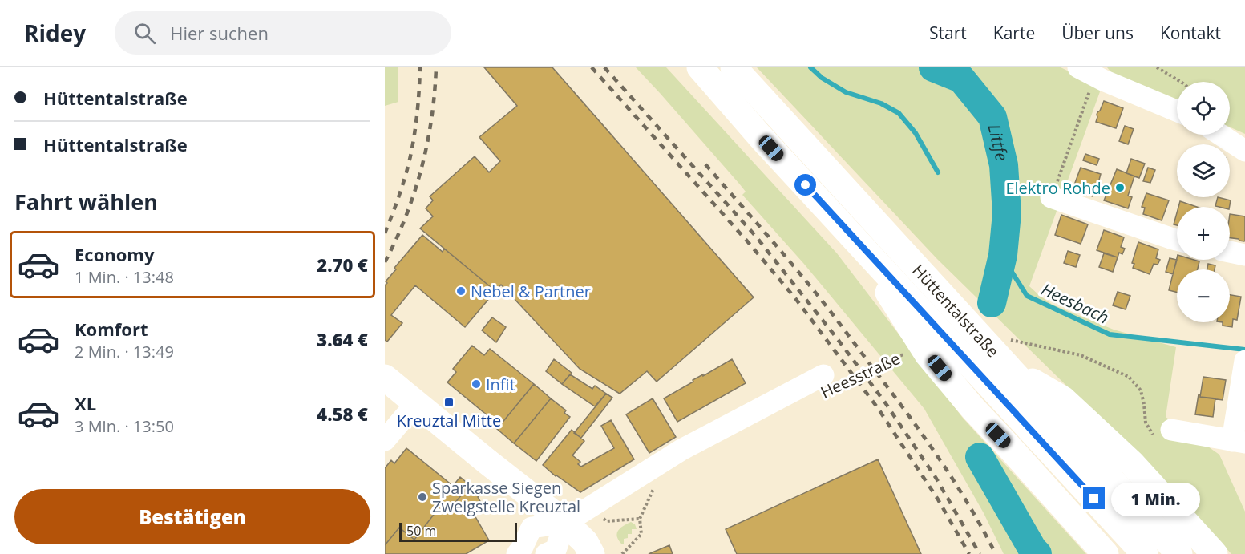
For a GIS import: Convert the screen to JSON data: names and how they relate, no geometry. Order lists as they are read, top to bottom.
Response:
{
  "streets": {
    "main road": ["Hüttentalstraße"],
    "path": ["Heesstraße"]
  },
  "water": ["Littfe", "Heesbach"],
  "places": {
    "other": [
      "Elektro Rohde",
      "Nebel & Partner",
      "Infit",
      "Sparkasse Siegen Zweigstelle Kreuztal"
    ],
    "transit": ["Kreuztal Mitte"]
  },
  "scale_bar": "50 m",
  "page": {
    "header": "Ridey",
    "search": "Hier suchen",
    "nav": [
      "Start",
      "Karte",
      "Über uns",
      "Kontakt"
    ],
    "banner": ["Hüttentalstraße", "Hüttentalstraße"],
    "map_buttons": ["+", "−"],
    "heading": "Fahrt wählen",
    "list": [
      {
        "name": "Economy",
        "note": "1 Min. · 13:48",
        "value": "2.70 €"
      },
      {
        "name": "Komfort",
        "note": "2 Min. · 13:49",
        "value": "3.64 €"
      },
      {
        "name": "XL",
        "note": "3 Min. · 13:50",
        "value": "4.58 €"
      }
    ],
    "buttons": "Bestätigen",
    "bubble": "1 Min.",
    "scale": "50 m"
  }
}
